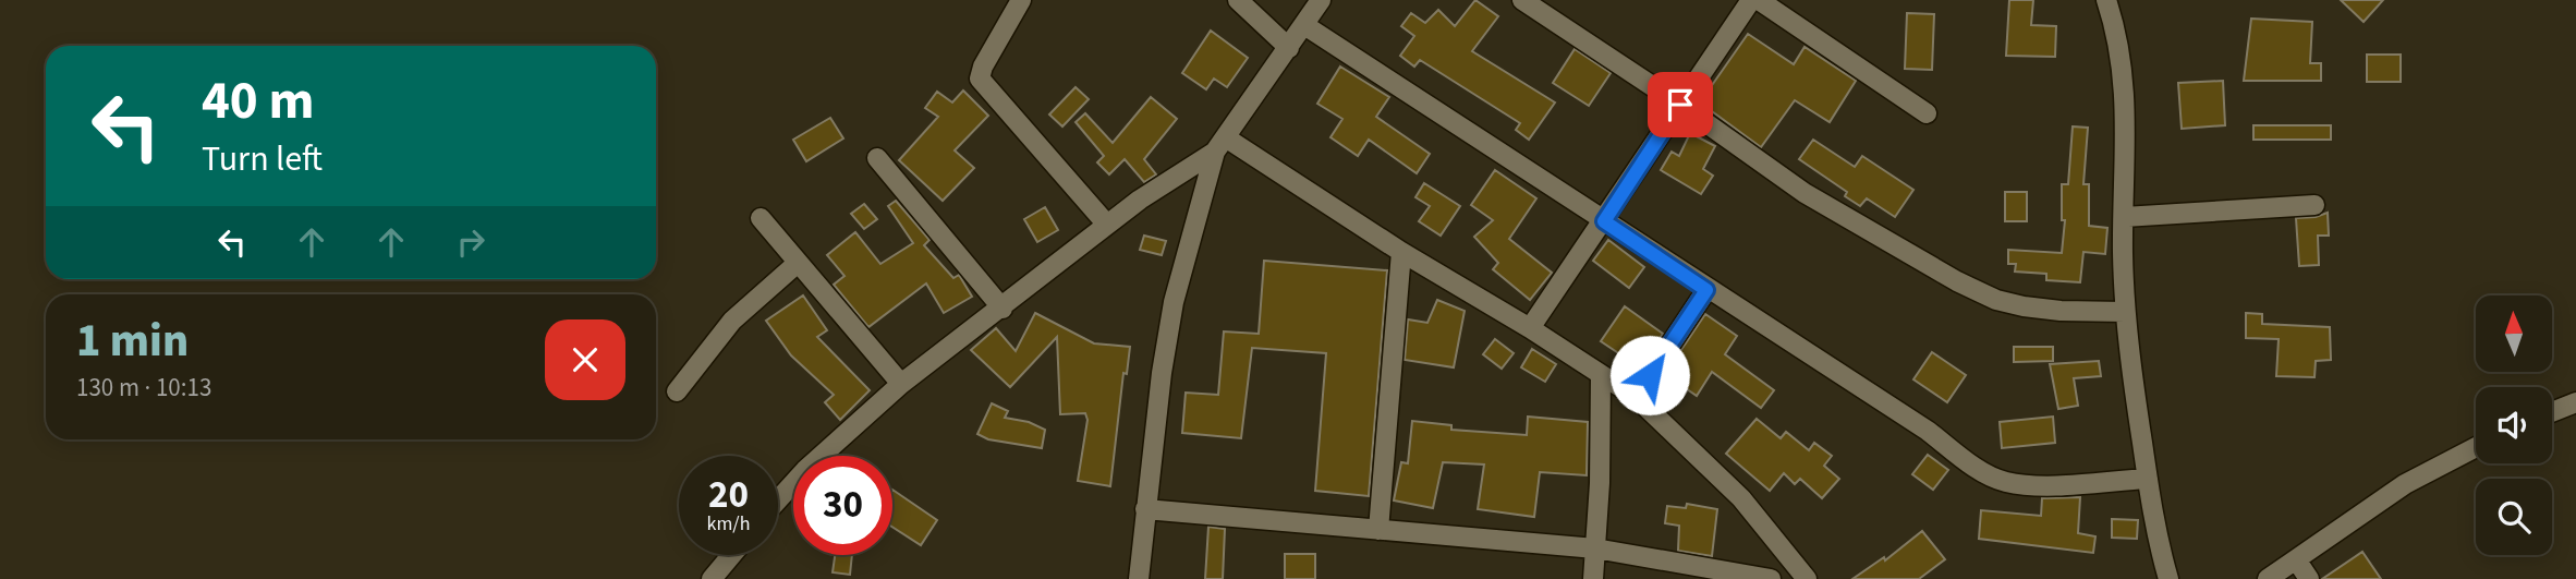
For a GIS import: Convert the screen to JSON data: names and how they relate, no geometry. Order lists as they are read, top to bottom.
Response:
{
  "north": "top",
  "page": {
    "turn": ["40 m", "Turn left"],
    "heading": ["1 min", "130 m · 10:13"],
    "speed": "20 km/h",
    "limit": "30"
  }
}
